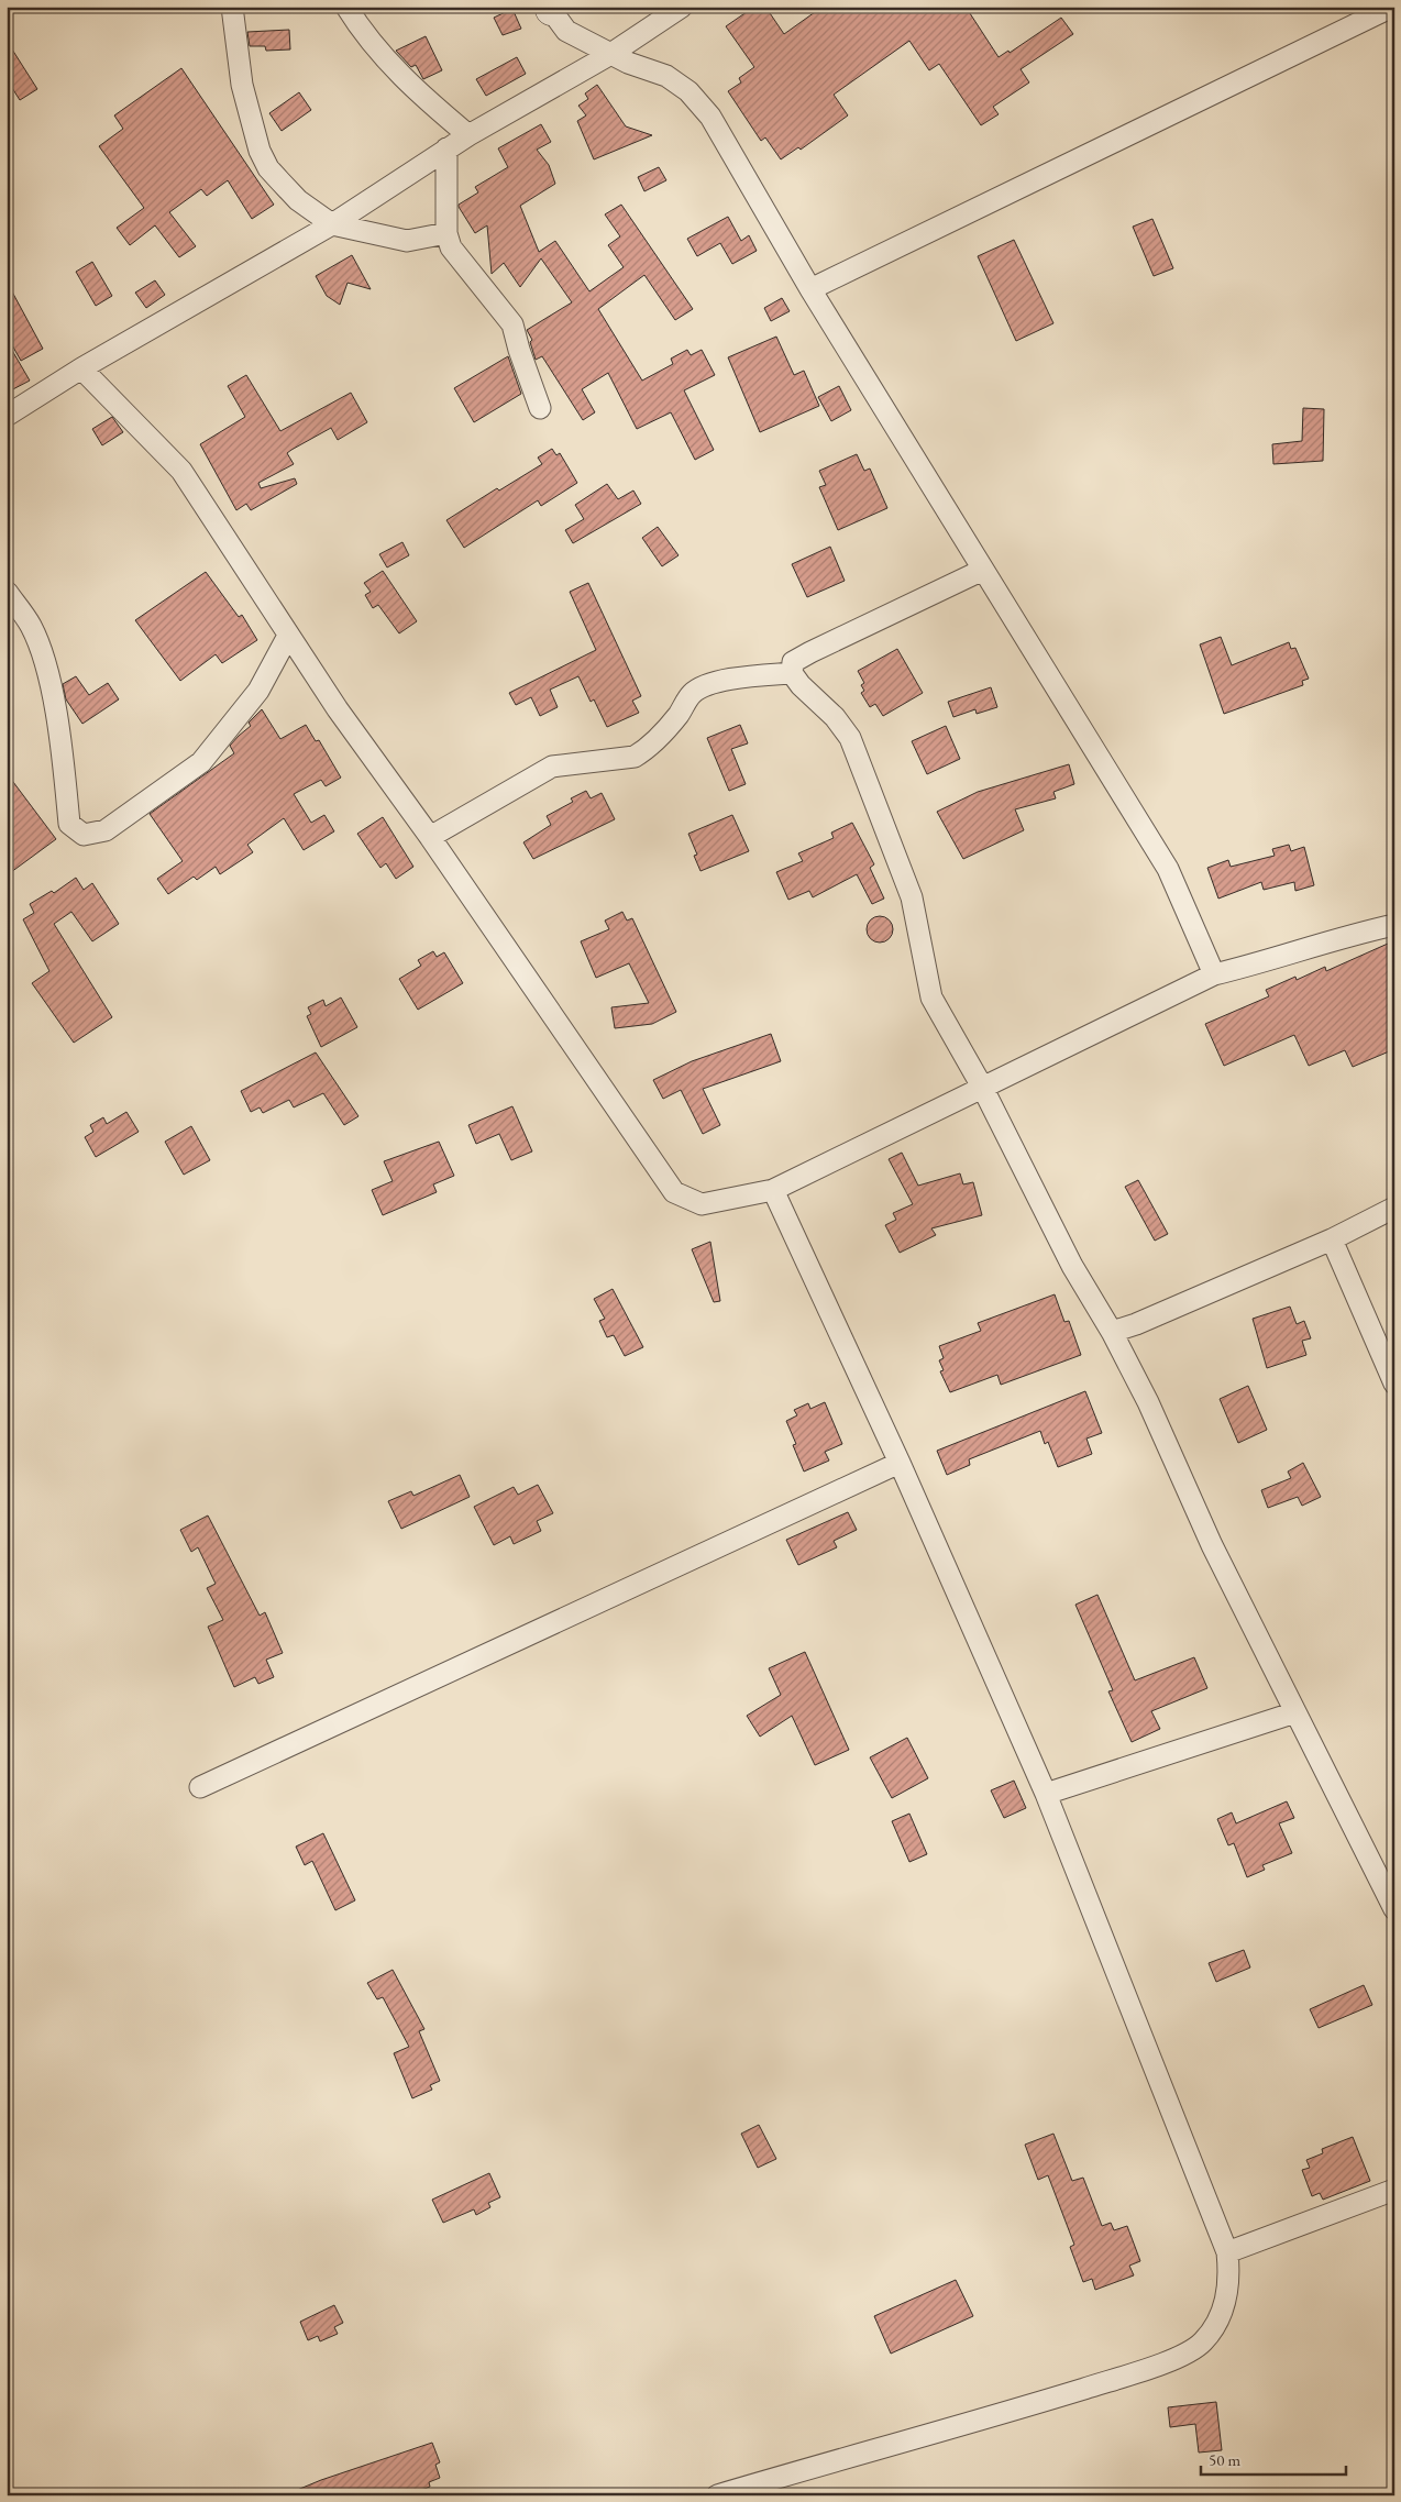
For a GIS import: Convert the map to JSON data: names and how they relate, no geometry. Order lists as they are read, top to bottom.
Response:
{
  "scale_bar": "50 m"
}
